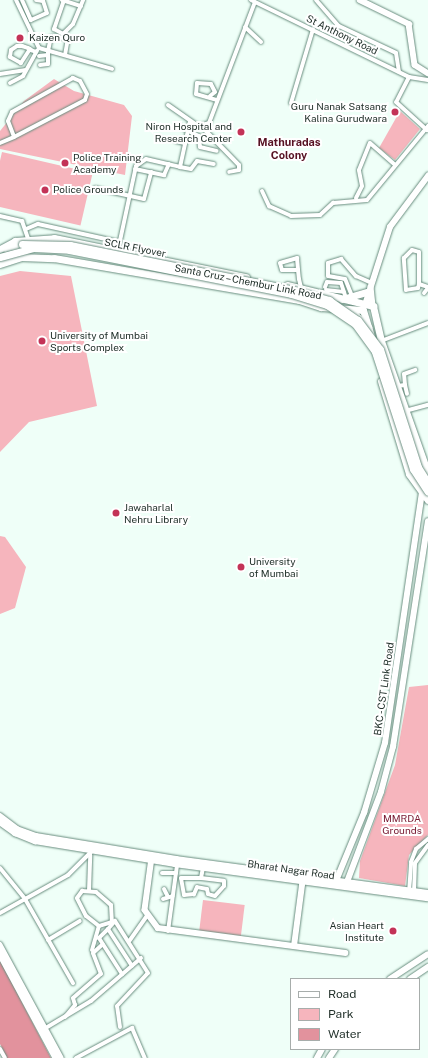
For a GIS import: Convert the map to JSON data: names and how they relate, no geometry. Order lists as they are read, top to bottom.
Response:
{
  "streets": {
    "highway": ["SCLR Flyover", "Santa Cruz – Chembur Link Road"],
    "street": ["St Anthony Road", "BKC - CST Link Road", "Bharat Nagar Road"]
  },
  "crossings": [
    ["SCLR Flyover", "Santa Cruz – Chembur Link Road"],
    ["BKC - CST Link Road", "Bharat Nagar Road"]
  ],
  "districts": ["Mathuradas Colony"],
  "parks": ["MMRDA Grounds"],
  "places": [
    "Kaizen Quro",
    "Guru Nanak Satsang Kalina Gurudwara",
    "Niron Hospital and Research Center",
    "Police Training Academy",
    "Police Grounds",
    "University of Mumbai Sports Complex",
    "Jawaharlal Nehru Library",
    "University of Mumbai",
    "Asian Heart Institute"
  ],
  "legend": ["Road", "Park", "Water"]
}
